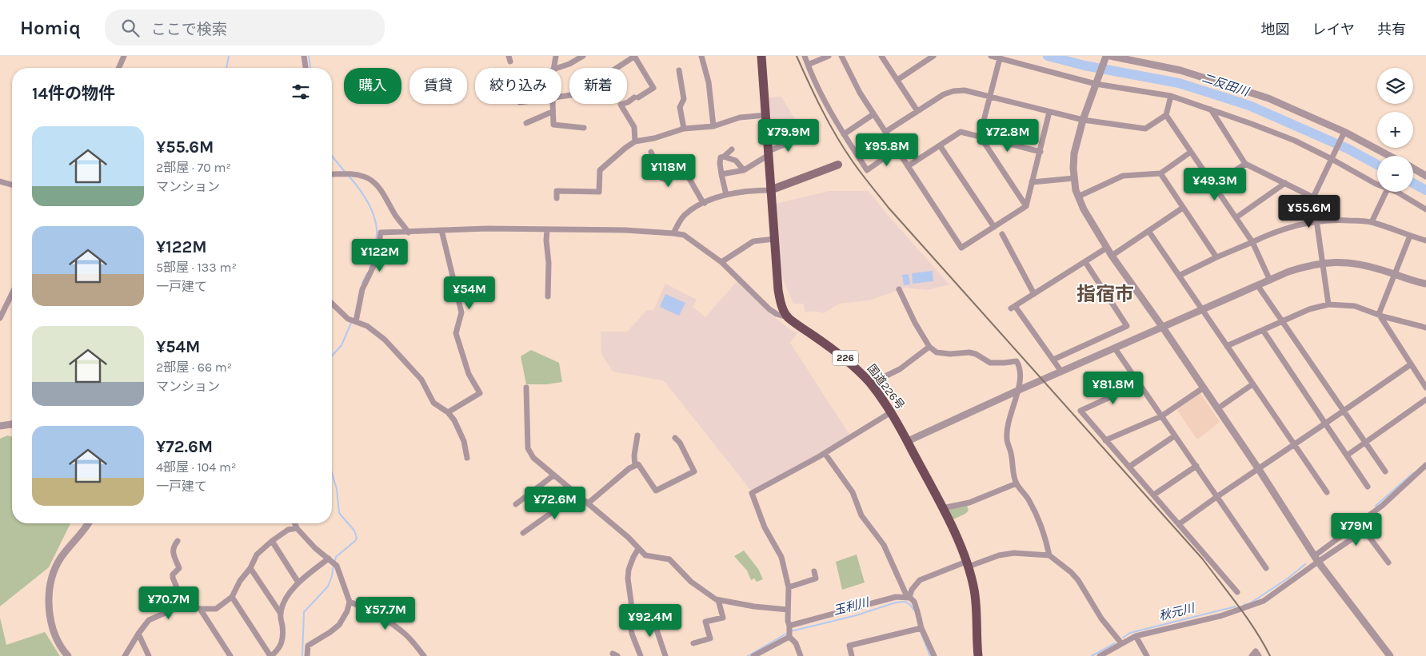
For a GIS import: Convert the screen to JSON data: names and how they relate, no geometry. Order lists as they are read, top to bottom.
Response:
{
  "streets": {
    "highway": ["226", "国道226号"]
  },
  "districts": ["指宿市"],
  "water": ["二反田川", "玉利川", "秋元川"],
  "page": {
    "header": "Homiq",
    "search": "ここで検索",
    "nav": ["地図", "レイヤ", "共有"],
    "map_buttons": ["+", "−"],
    "chip": [
      "購入",
      "賃貸",
      "絞り込み",
      "新着"
    ],
    "heading": "14件の物件",
    "list": [
      {
        "name": "¥55.6M",
        "note": "2部屋 · 70 m² · マンション"
      },
      {
        "name": "¥122M",
        "note": "5部屋 · 133 m² · 一戸建て"
      },
      {
        "name": "¥54M",
        "note": "2部屋 · 66 m² · マンション"
      },
      {
        "name": "¥72.6M",
        "note": "4部屋 · 104 m² · 一戸建て"
      }
    ],
    "price": [
      "¥79.9M",
      "¥72.8M",
      "¥95.8M",
      "¥118M",
      "¥49.3M",
      "¥55.6M",
      "¥122M",
      "¥54M",
      "¥81.8M",
      "¥72.6M",
      "¥79M",
      "¥70.7M",
      "¥57.7M",
      "¥92.4M"
    ]
  }
}
